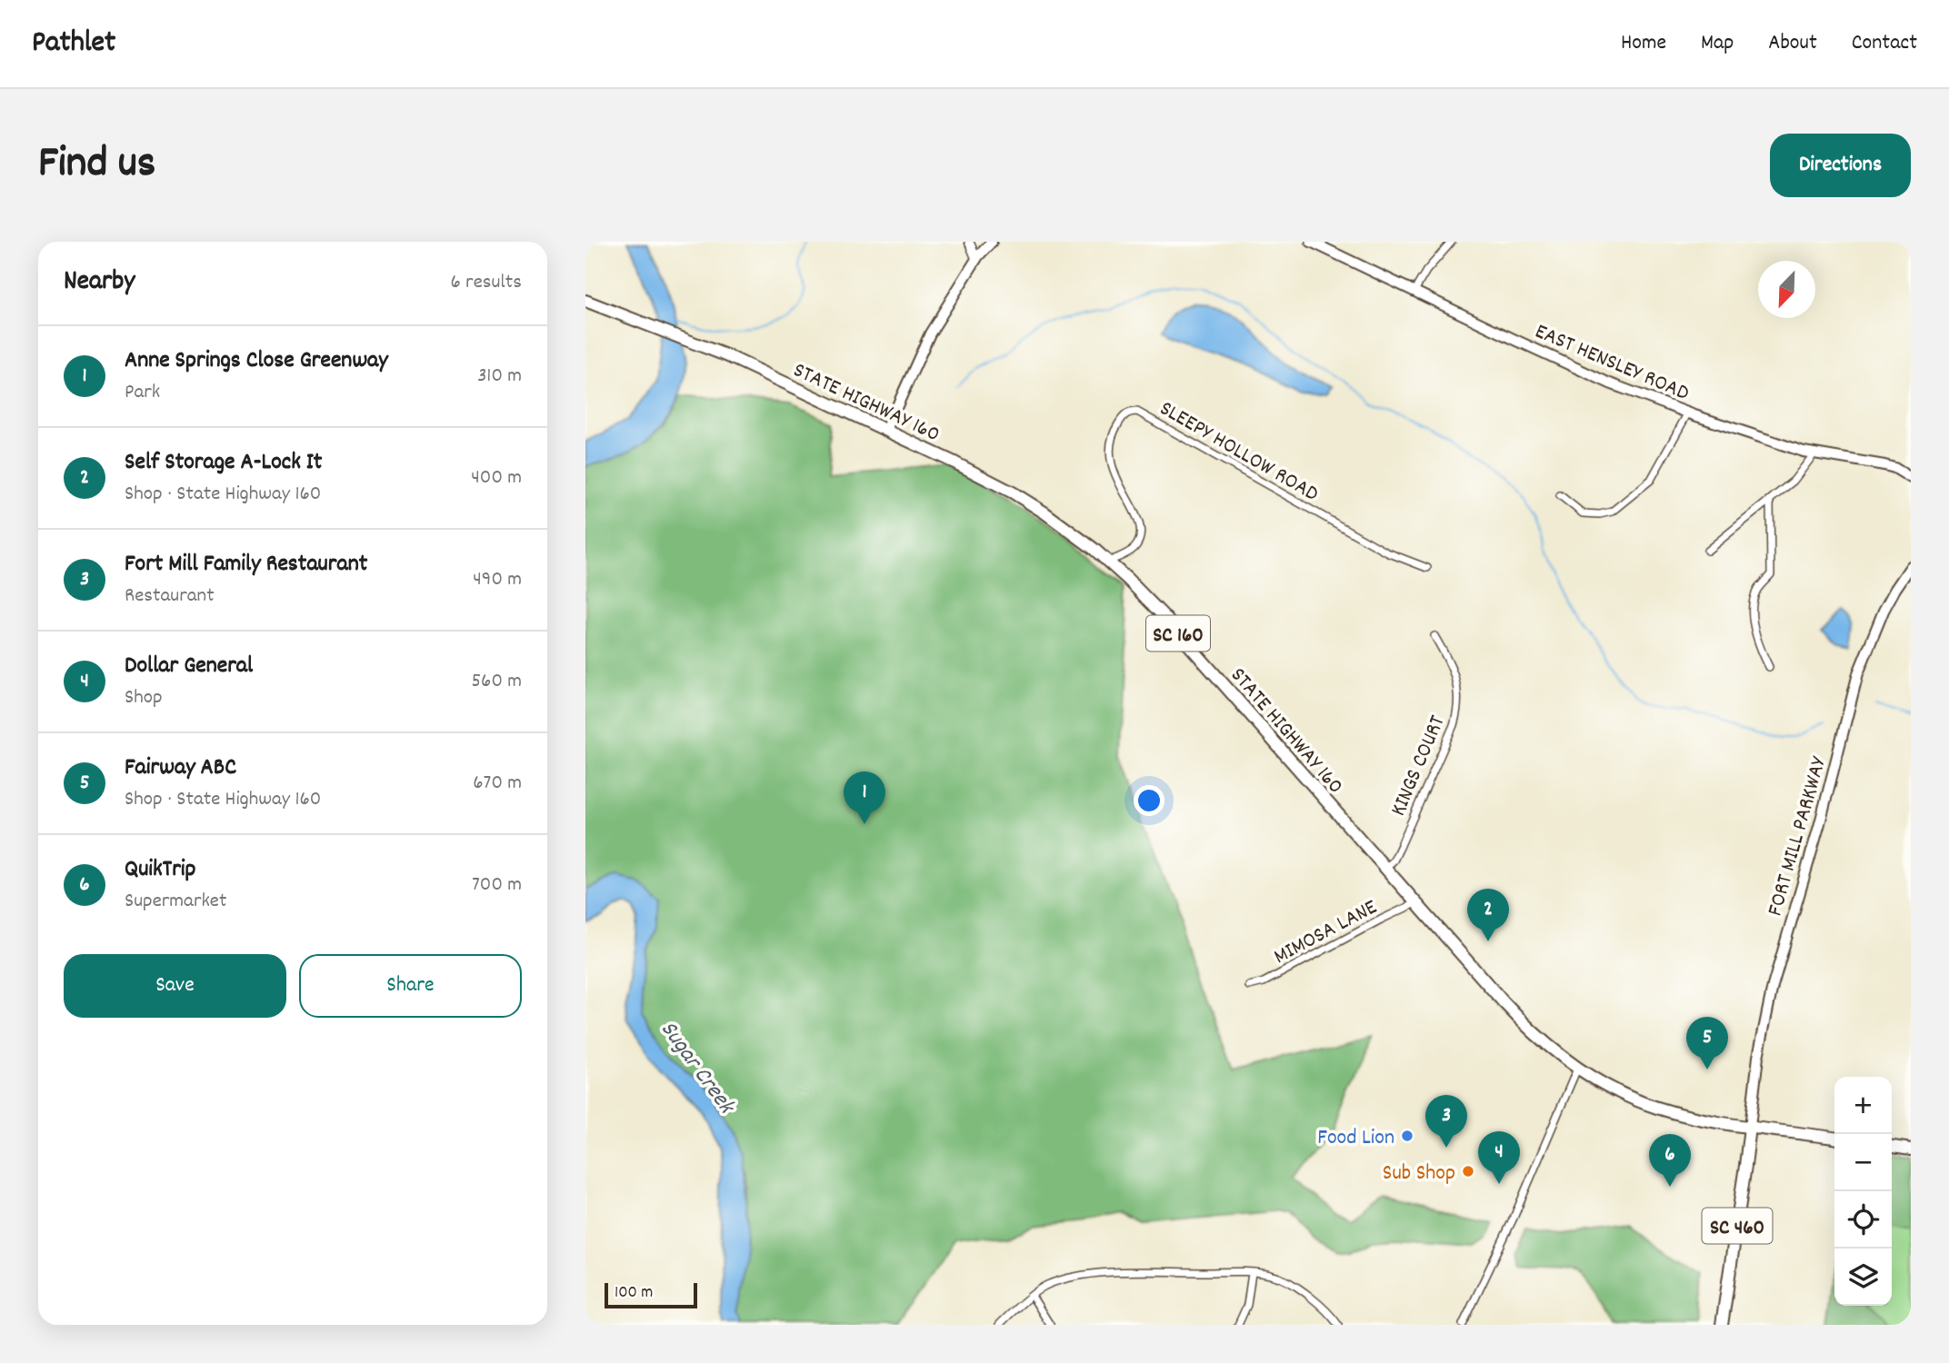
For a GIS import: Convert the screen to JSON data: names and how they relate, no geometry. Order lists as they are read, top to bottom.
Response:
{
  "streets": {
    "main road": [
      "EAST HENSLEY ROAD",
      "STATE HIGHWAY 160",
      "SC 160",
      "FORT MILL PARKWAY",
      "SC 460"
    ],
    "street": ["SLEEPY HOLLOW ROAD", "KINGS COURT", "MIMOSA LANE"]
  },
  "crossings": [
    ["STATE HIGHWAY 160", "SLEEPY HOLLOW ROAD"],
    ["STATE HIGHWAY 160", "SC 160"],
    ["STATE HIGHWAY 160", "KINGS COURT"],
    ["STATE HIGHWAY 160", "FORT MILL PARKWAY"],
    ["STATE HIGHWAY 160", "MIMOSA LANE"],
    ["STATE HIGHWAY 160", "SC 460"],
    ["SC 160", "FORT MILL PARKWAY"],
    ["SC 160", "SC 460"],
    ["FORT MILL PARKWAY", "SC 460"]
  ],
  "water": ["Sugar Creek"],
  "places": ["Food Lion", "Sub Shop"],
  "scale_bar": "100 m",
  "north": "bottom left",
  "page": {
    "header": "Pathlet",
    "nav": [
      "Home",
      "Map",
      "About",
      "Contact"
    ],
    "title": "Find us",
    "buttons": [
      "Directions",
      ["Save", "Share"]
    ],
    "heading": ["Nearby", "6 results"],
    "list": [
      {
        "mark": "1",
        "name": "Anne Springs Close Greenway",
        "note": "Park",
        "value": "310 m"
      },
      {
        "mark": "2",
        "name": "Self Storage A-Lock It",
        "note": "Shop · State Highway 160",
        "value": "400 m"
      },
      {
        "mark": "3",
        "name": "Fort Mill Family Restaurant",
        "note": "Restaurant",
        "value": "490 m"
      },
      {
        "mark": "4",
        "name": "Dollar General",
        "note": "Shop",
        "value": "560 m"
      },
      {
        "mark": "5",
        "name": "Fairway ABC",
        "note": "Shop · State Highway 160",
        "value": "670 m"
      },
      {
        "mark": "6",
        "name": "QuikTrip",
        "note": "Supermarket",
        "value": "700 m"
      }
    ],
    "pins": [
      "1",
      "2",
      "5",
      "3",
      "4",
      "6"
    ],
    "map_buttons": ["+", "−"],
    "scale": "100 m"
  }
}
